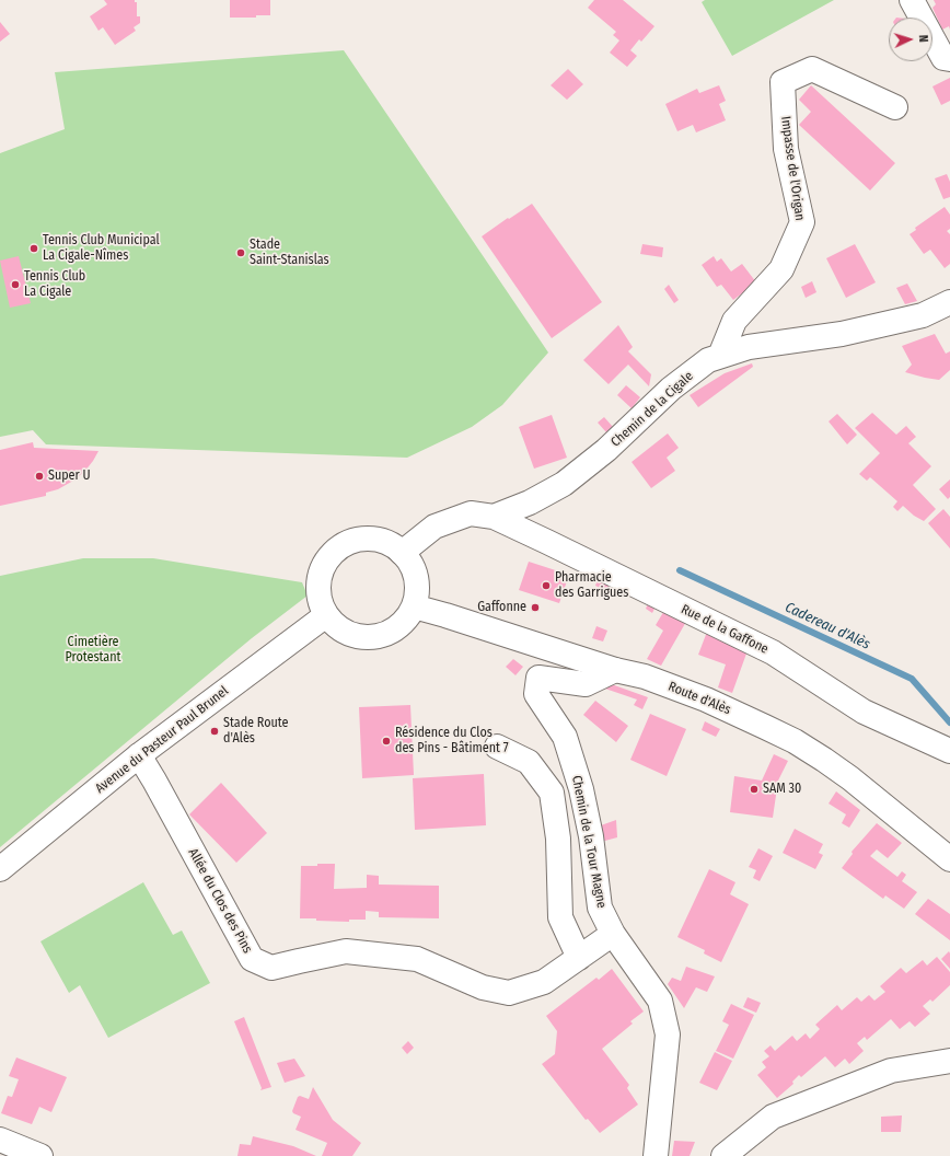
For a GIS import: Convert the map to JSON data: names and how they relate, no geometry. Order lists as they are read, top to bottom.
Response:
{
  "streets": {
    "street": [
      "Impasse de l'Origan",
      "Chemin de la Cigale",
      "Rue de la Gaffone",
      "Route d'Alès",
      "Avenue du Pasteur Paul Brunel",
      "Chemin de la Tour Magne",
      "Allée du Clos des Pins"
    ]
  },
  "crossings": [
    ["Impasse de l'Origan", "Chemin de la Cigale"],
    ["Chemin de la Cigale", "Rue de la Gaffone"],
    ["Chemin de la Cigale", "Route d'Alès"],
    ["Chemin de la Cigale", "Avenue du Pasteur Paul Brunel"],
    ["Route d'Alès", "Avenue du Pasteur Paul Brunel"],
    ["Route d'Alès", "Chemin de la Tour Magne"],
    ["Avenue du Pasteur Paul Brunel", "Allée du Clos des Pins"],
    ["Chemin de la Tour Magne", "Allée du Clos des Pins"]
  ],
  "water": ["Cadereau d'Alès"],
  "parks": ["Cimetière Protestant"],
  "places": [
    "Tennis Club Municipal La Cigale-Nîmes",
    "Stade Saint-Stanislas",
    "Tennis Club La Cigale",
    "Super U",
    "Pharmacie des Garrigues",
    "Gaffonne",
    "Stade Route d'Alès",
    "Résidence du Clos des Pins - Bâtiment 7",
    "SAM 30"
  ],
  "north": "right"
}
